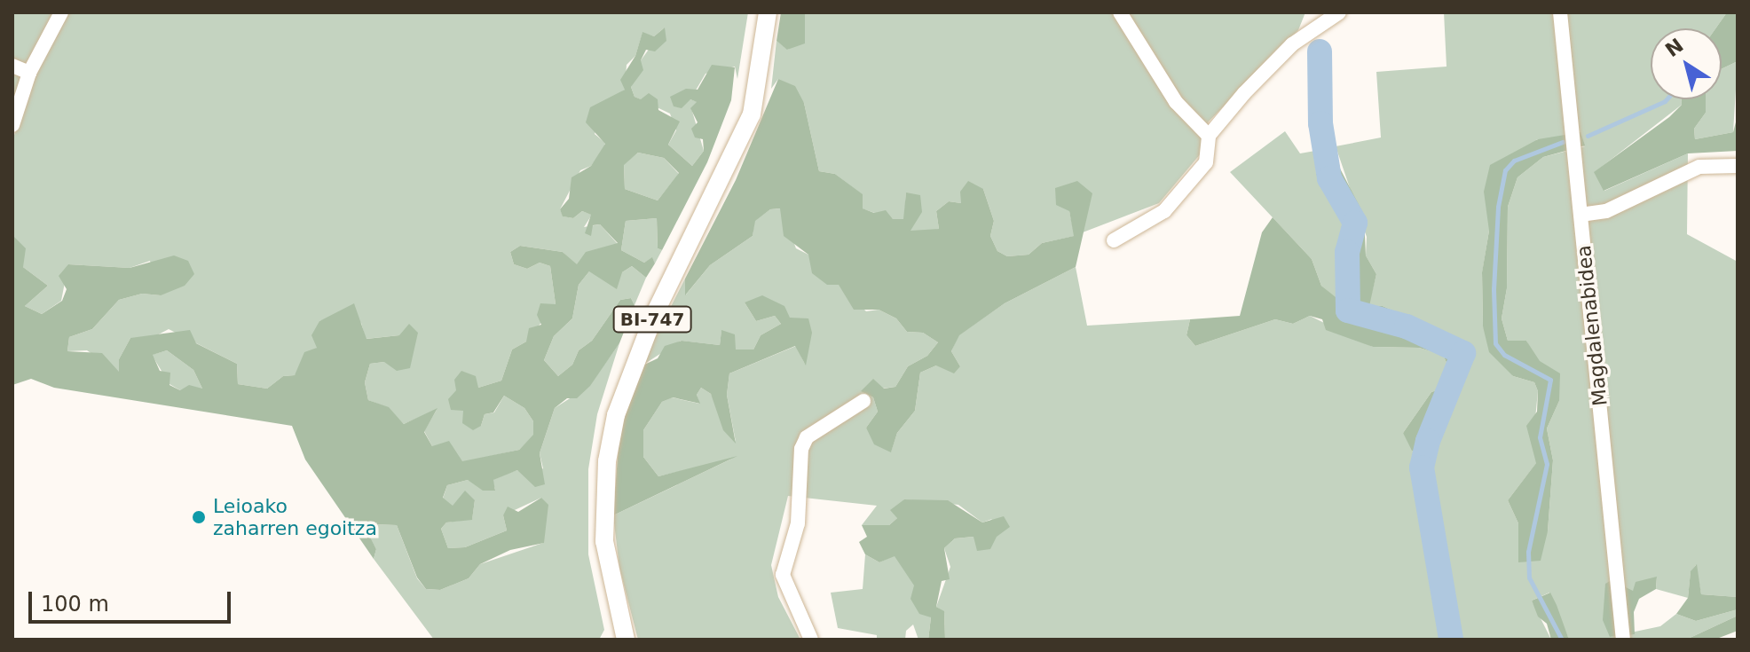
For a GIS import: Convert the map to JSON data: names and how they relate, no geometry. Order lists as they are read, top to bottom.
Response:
{
  "streets": {
    "main road": ["BI-747"],
    "street": ["Magdalenabidea"]
  },
  "places": ["Leioako zaharren egoitza"],
  "scale_bar": "100 m",
  "north": "top left"
}
